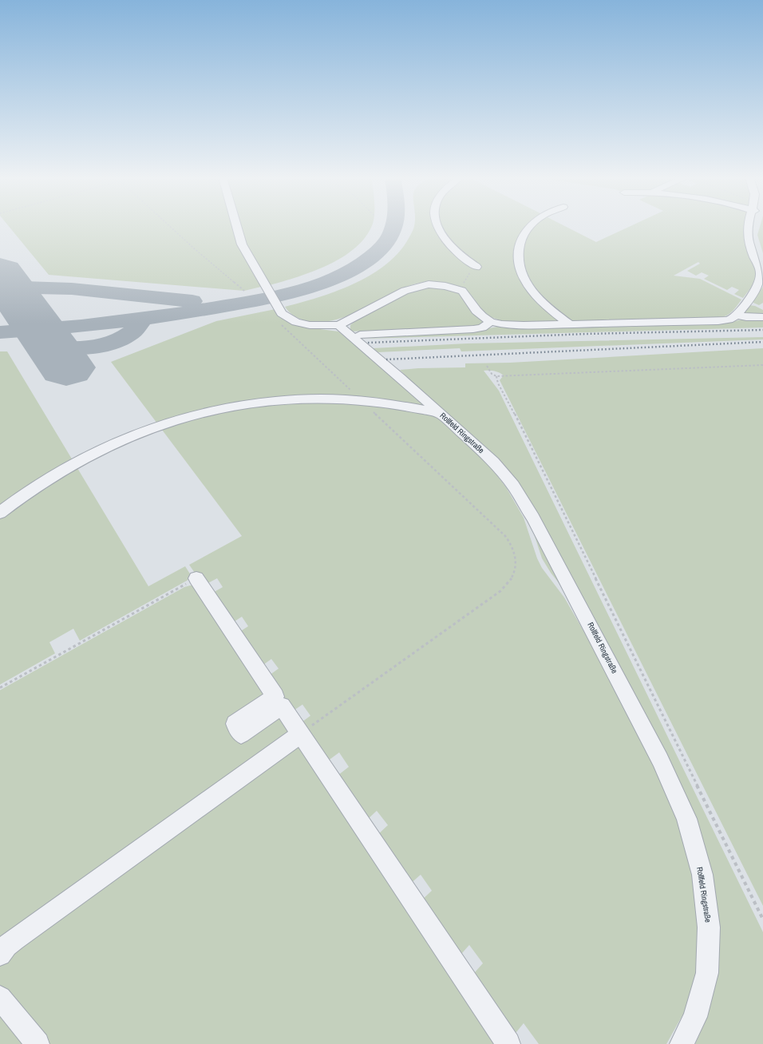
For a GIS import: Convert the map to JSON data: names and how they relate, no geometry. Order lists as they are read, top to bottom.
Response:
{
  "streets": {
    "lane": ["Rollfeld Ringstraße"]
  }
}
